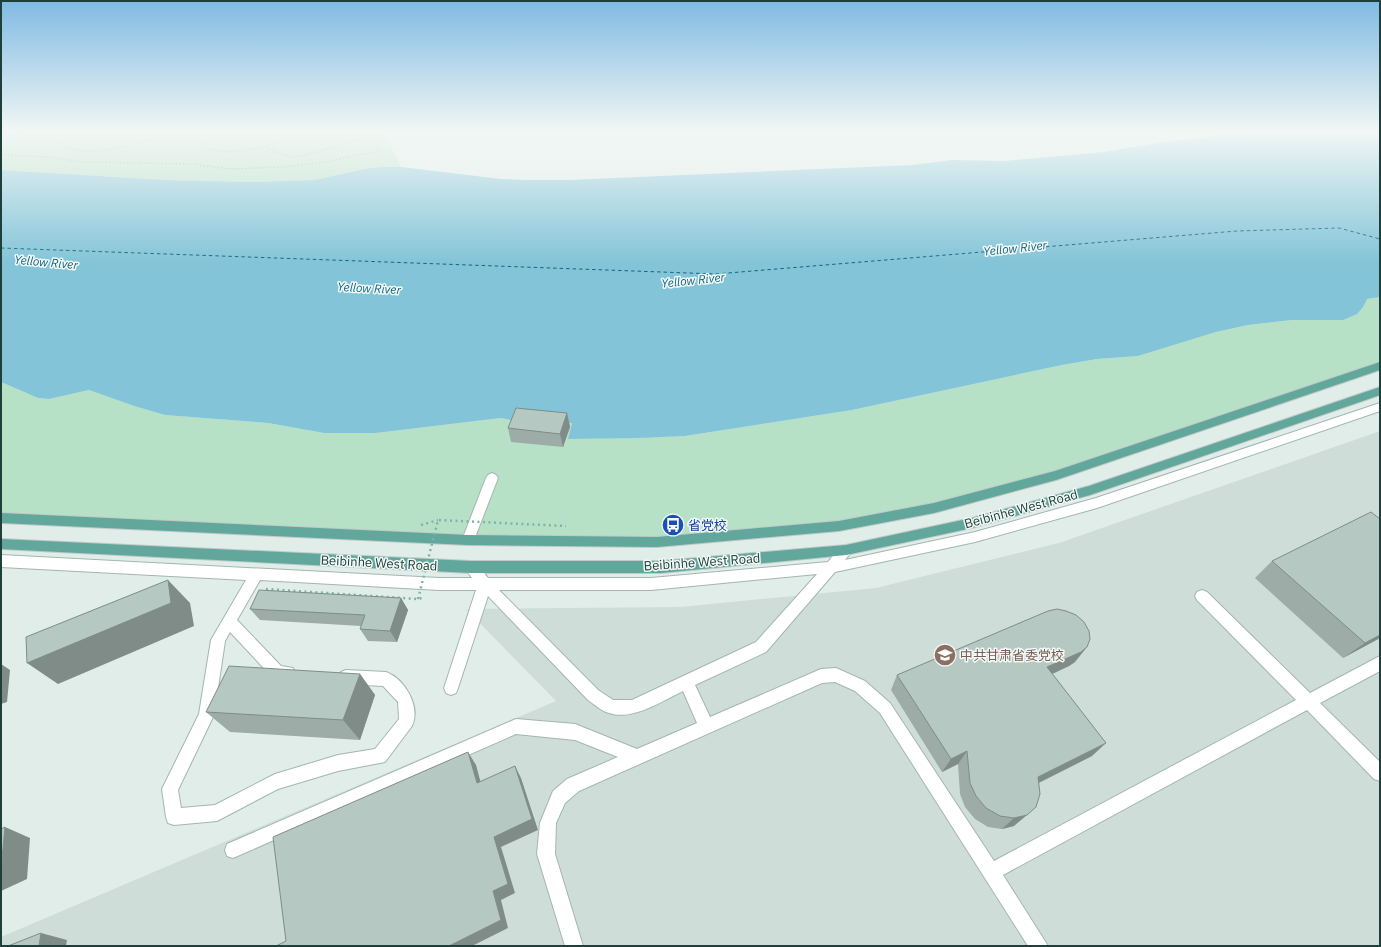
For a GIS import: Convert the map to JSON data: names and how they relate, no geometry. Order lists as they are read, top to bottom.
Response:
{
  "streets": {
    "main road": ["Beibinhe West Road"]
  },
  "water": ["Yellow River"],
  "places": {
    "bus stop": ["省党校"],
    "school or university": ["中共甘肃省委党校"]
  }
}
